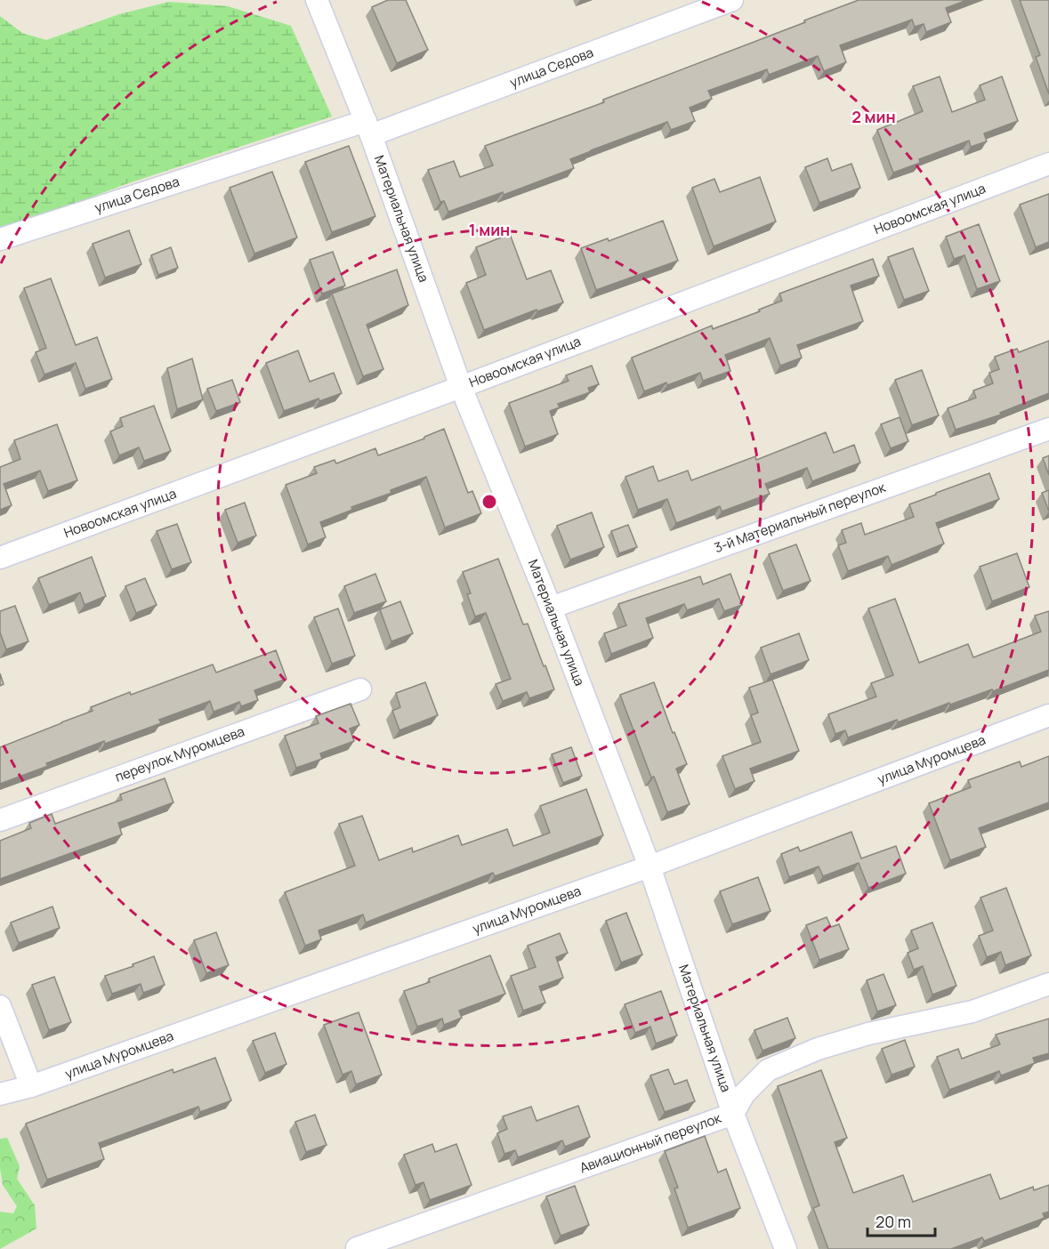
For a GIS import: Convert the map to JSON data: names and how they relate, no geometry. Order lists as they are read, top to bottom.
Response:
{
  "streets": {
    "street": [
      "улица Седова",
      "Новоомская улица",
      "Материальная улица",
      "3-й Материальный переулок",
      "переулок Муромцева",
      "улица Муромцева",
      "Авиационный переулок"
    ]
  },
  "crossings": [
    ["улица Седова", "Материальная улица"],
    ["Новоомская улица", "Материальная улица"],
    ["Материальная улица", "3-й Материальный переулок"],
    ["Материальная улица", "улица Муромцева"],
    ["Материальная улица", "Авиационный переулок"]
  ],
  "scale_bar": "20 m",
  "rings": ["2 мин", "1 мин"]
}
